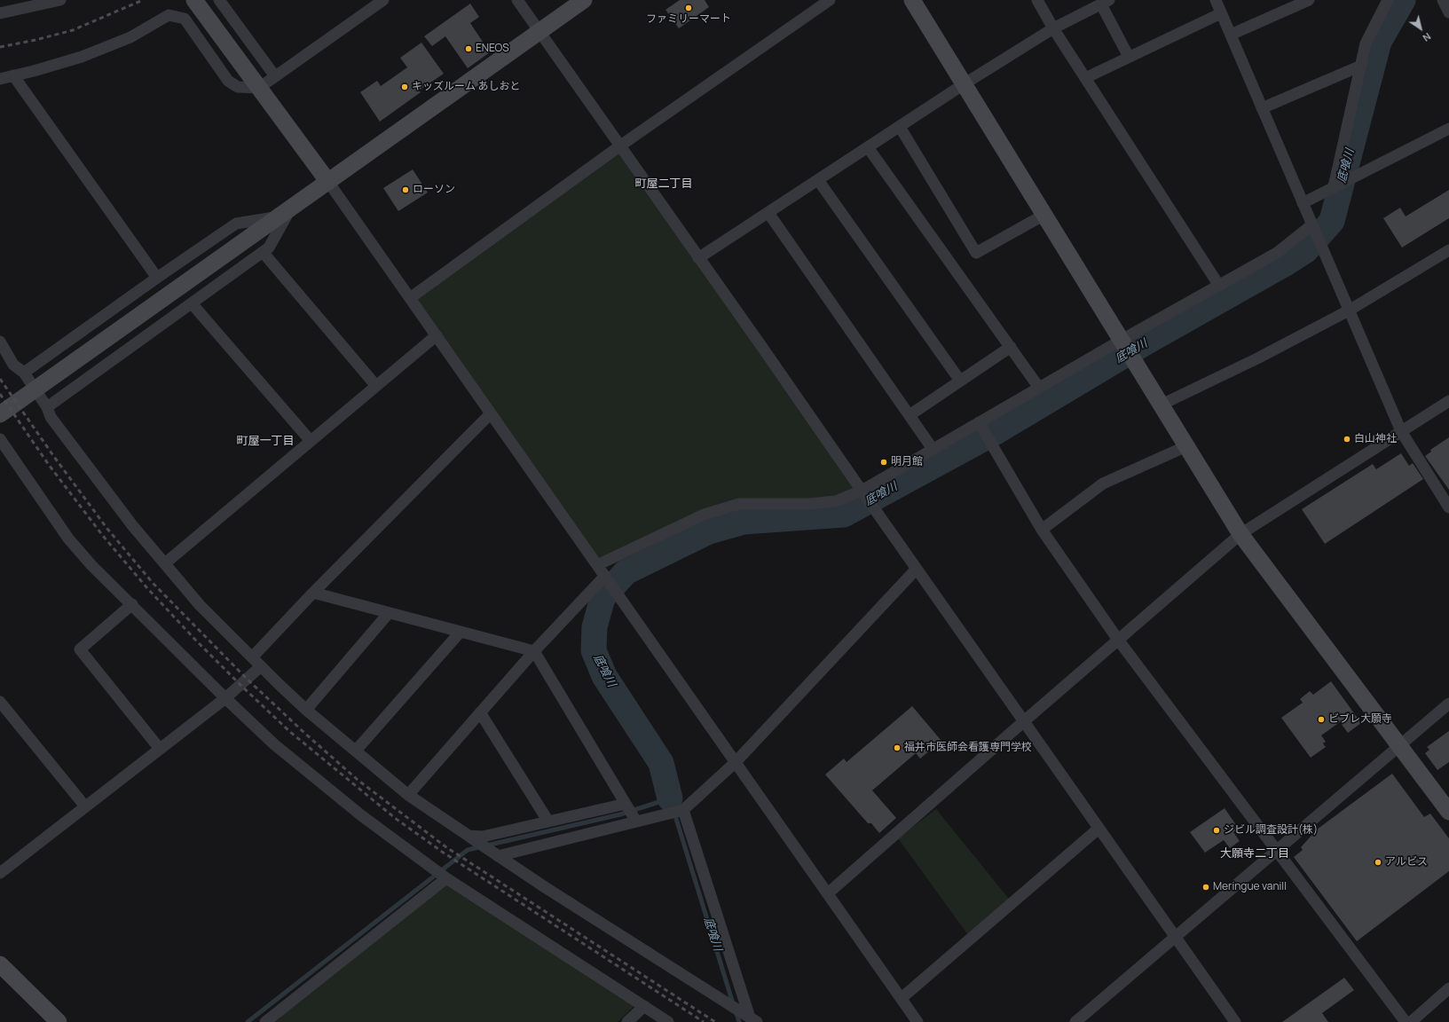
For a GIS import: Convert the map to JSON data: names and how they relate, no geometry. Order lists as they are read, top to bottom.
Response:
{
  "districts": ["町屋二丁目", "町屋一丁目", "大願寺二丁目"],
  "water": ["底喰川"],
  "places": [
    "ファミリーマート",
    "ENEOS",
    "キッズルーム あしおと",
    "ローソン",
    "白山神社",
    "明月館",
    "ビブレ大願寺",
    "福井市医師会看護専門学校",
    "ジビル調査設計(株)",
    "アルビス",
    "Meringue vanill"
  ],
  "north": "bottom right"
}
